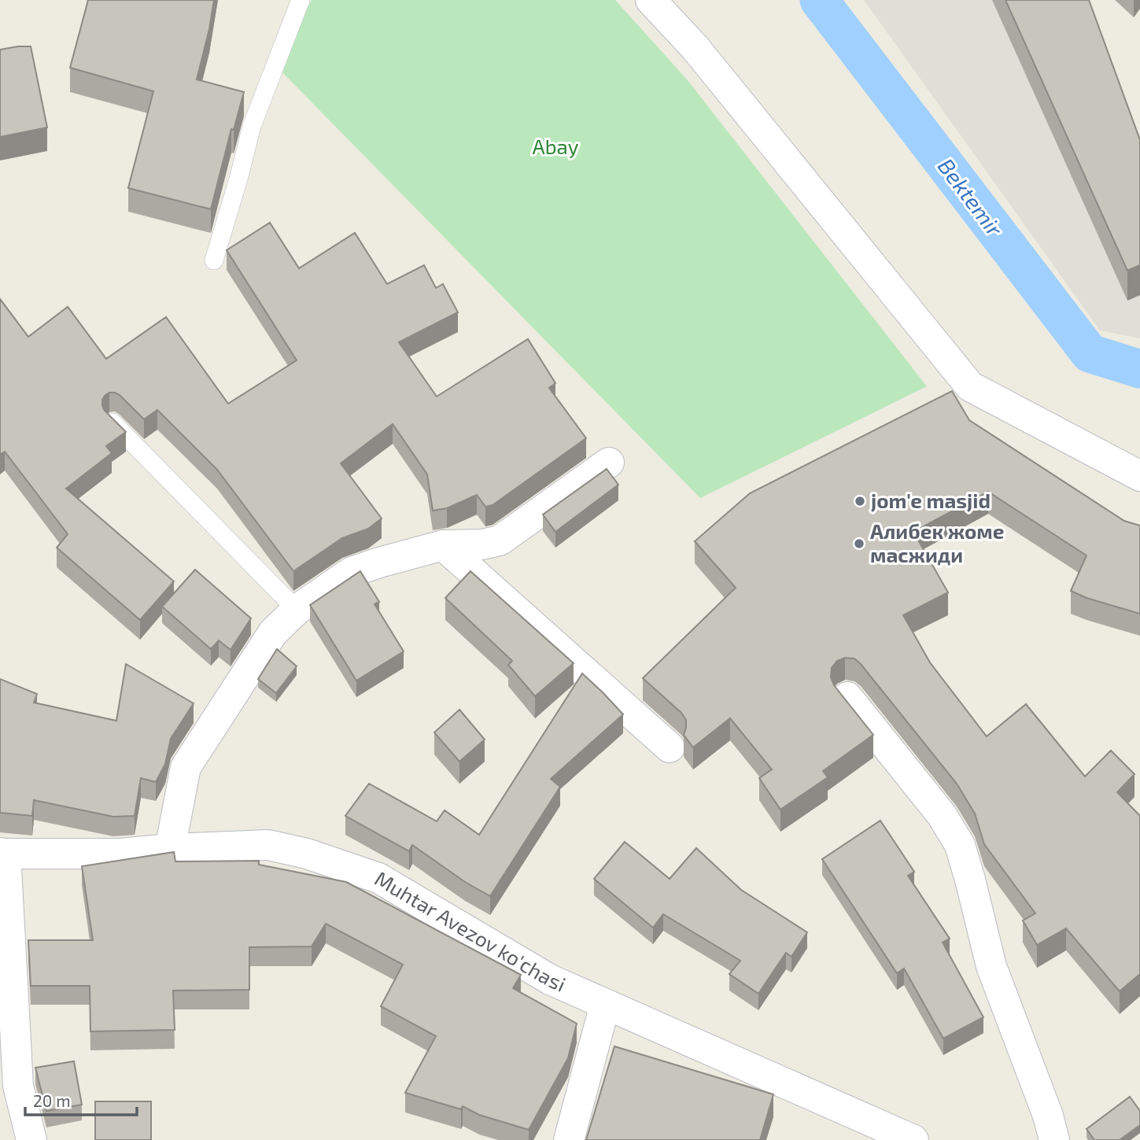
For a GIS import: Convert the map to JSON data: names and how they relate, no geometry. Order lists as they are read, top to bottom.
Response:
{
  "streets": {
    "street": ["Muhtar Avezov ko'chasi"]
  },
  "water": ["Bektemir"],
  "parks": ["Abay"],
  "places": ["jom'e masjid", "Алибек жоме масжиди"],
  "scale_bar": "20 m"
}
